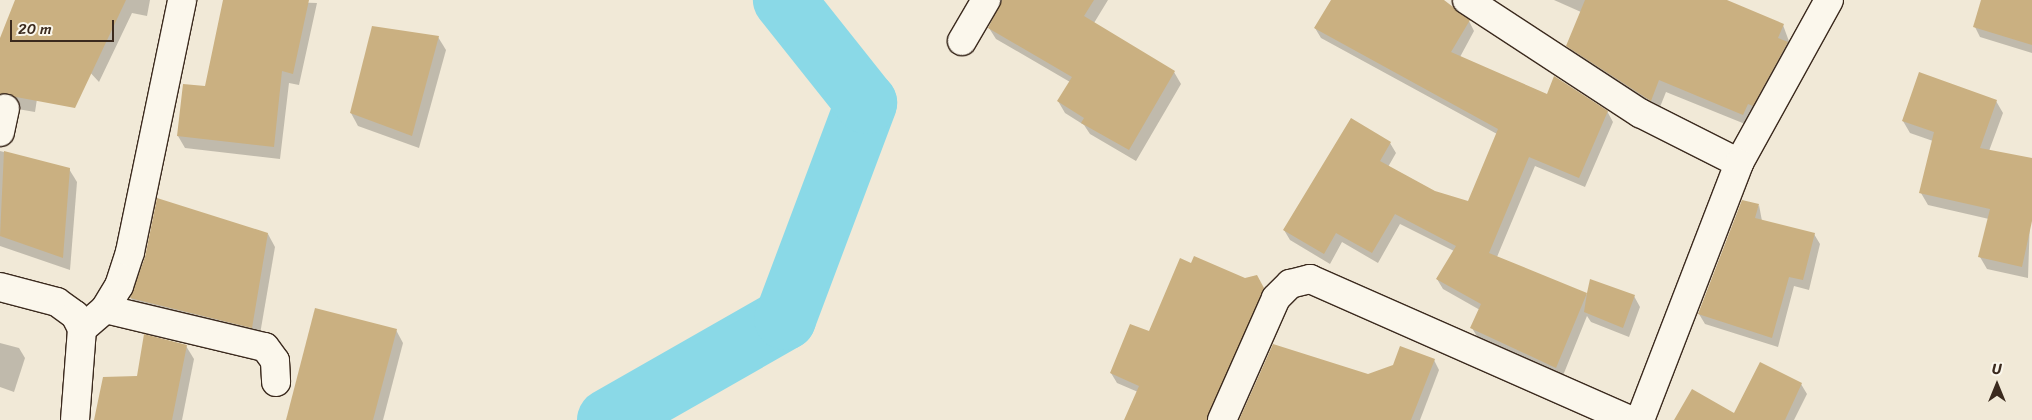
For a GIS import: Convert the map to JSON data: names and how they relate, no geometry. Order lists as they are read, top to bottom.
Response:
{
  "scale_bar": "20 m",
  "north": "top"
}
